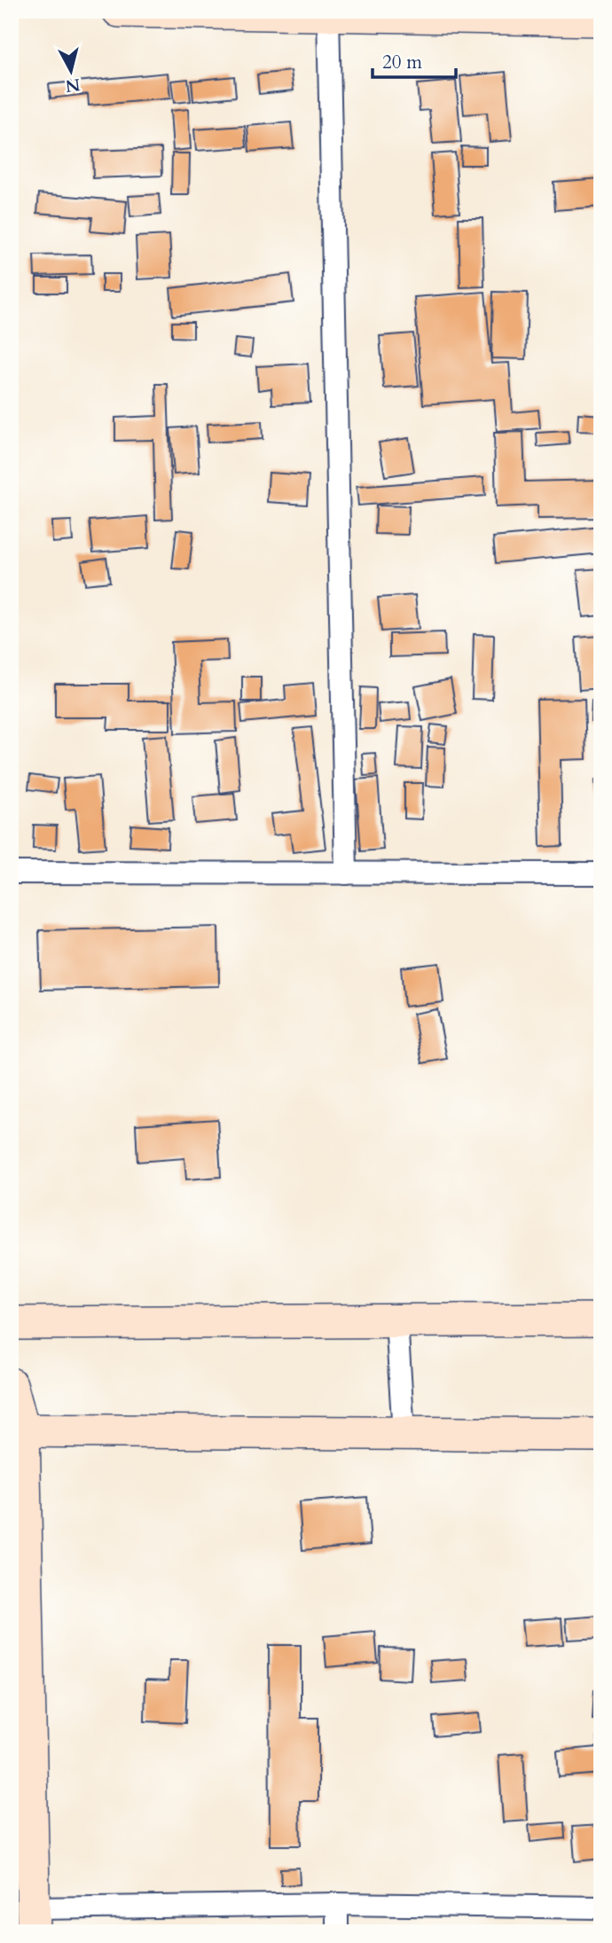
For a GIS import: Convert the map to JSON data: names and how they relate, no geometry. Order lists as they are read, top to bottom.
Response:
{
  "scale_bar": "20 m",
  "north": "bottom"
}
